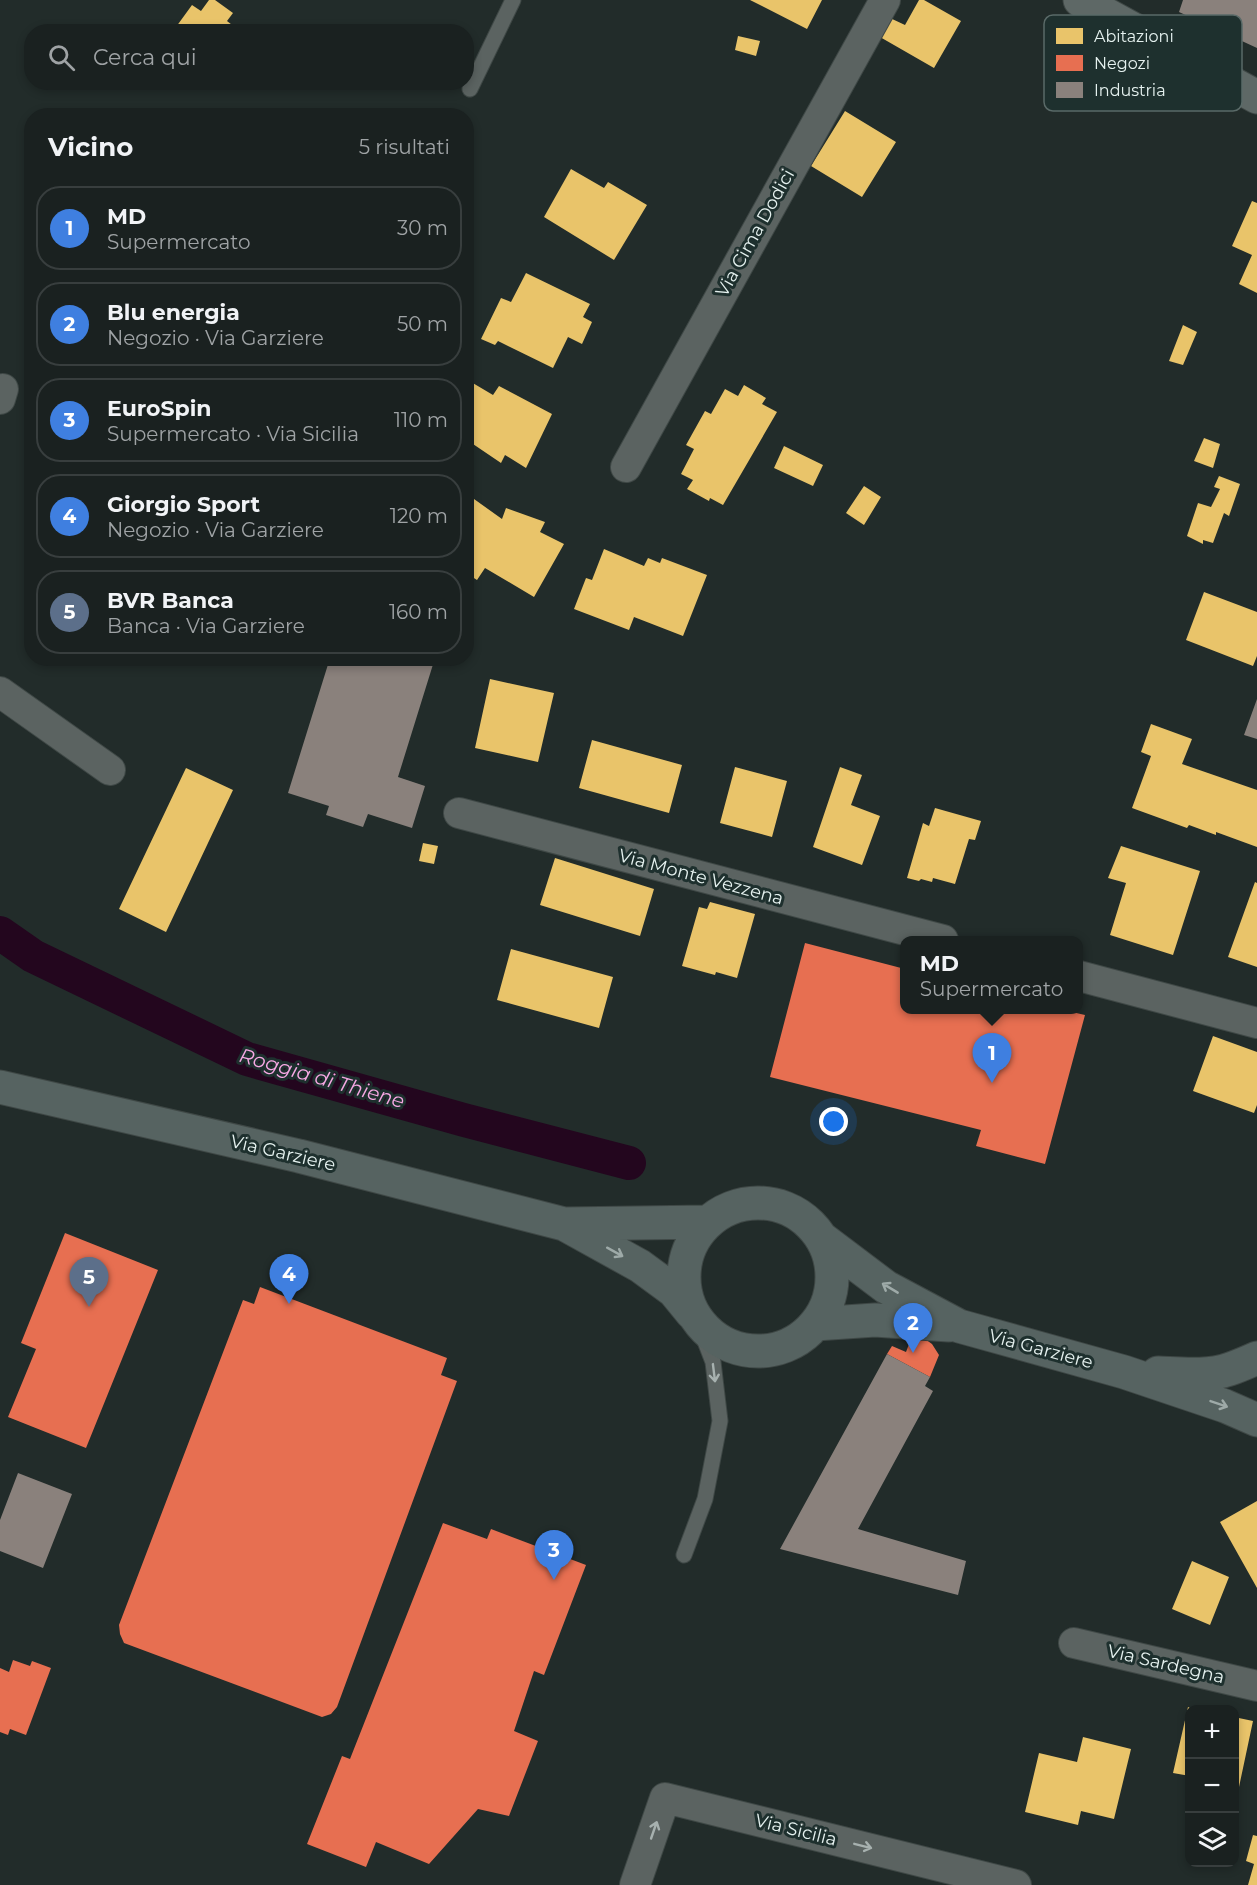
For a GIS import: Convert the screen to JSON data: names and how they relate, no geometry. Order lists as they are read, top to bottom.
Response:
{
  "streets": {
    "main road": ["Via Garziere"],
    "street": [
      "Via Cima Dodici",
      "Via Monte Vezzena",
      "Via Sardegna",
      "Via Sicilia"
    ]
  },
  "one_way": ["Via Sicilia"],
  "water": ["Roggia di Thiene"],
  "legend": ["Abitazioni", "Negozi", "Industria"],
  "page": {
    "search": "Cerca qui",
    "heading": ["Vicino", "5 risultati"],
    "list": [
      {
        "mark": "1",
        "name": "MD",
        "note": "Supermercato",
        "value": "30 m"
      },
      {
        "mark": "2",
        "name": "Blu energia",
        "note": "Negozio · Via Garziere",
        "value": "50 m"
      },
      {
        "mark": "3",
        "name": "EuroSpin",
        "note": "Supermercato · Via Sicilia",
        "value": "110 m"
      },
      {
        "mark": "4",
        "name": "Giorgio Sport",
        "note": "Negozio · Via Garziere",
        "value": "120 m"
      },
      {
        "mark": "5",
        "name": "BVR Banca",
        "note": "Banca · Via Garziere",
        "value": "160 m"
      }
    ],
    "popup": ["MD", "Supermercato"],
    "pins": [
      "1",
      "4",
      "5",
      "2",
      "3"
    ],
    "map_buttons": ["+", "−"]
  }
}
